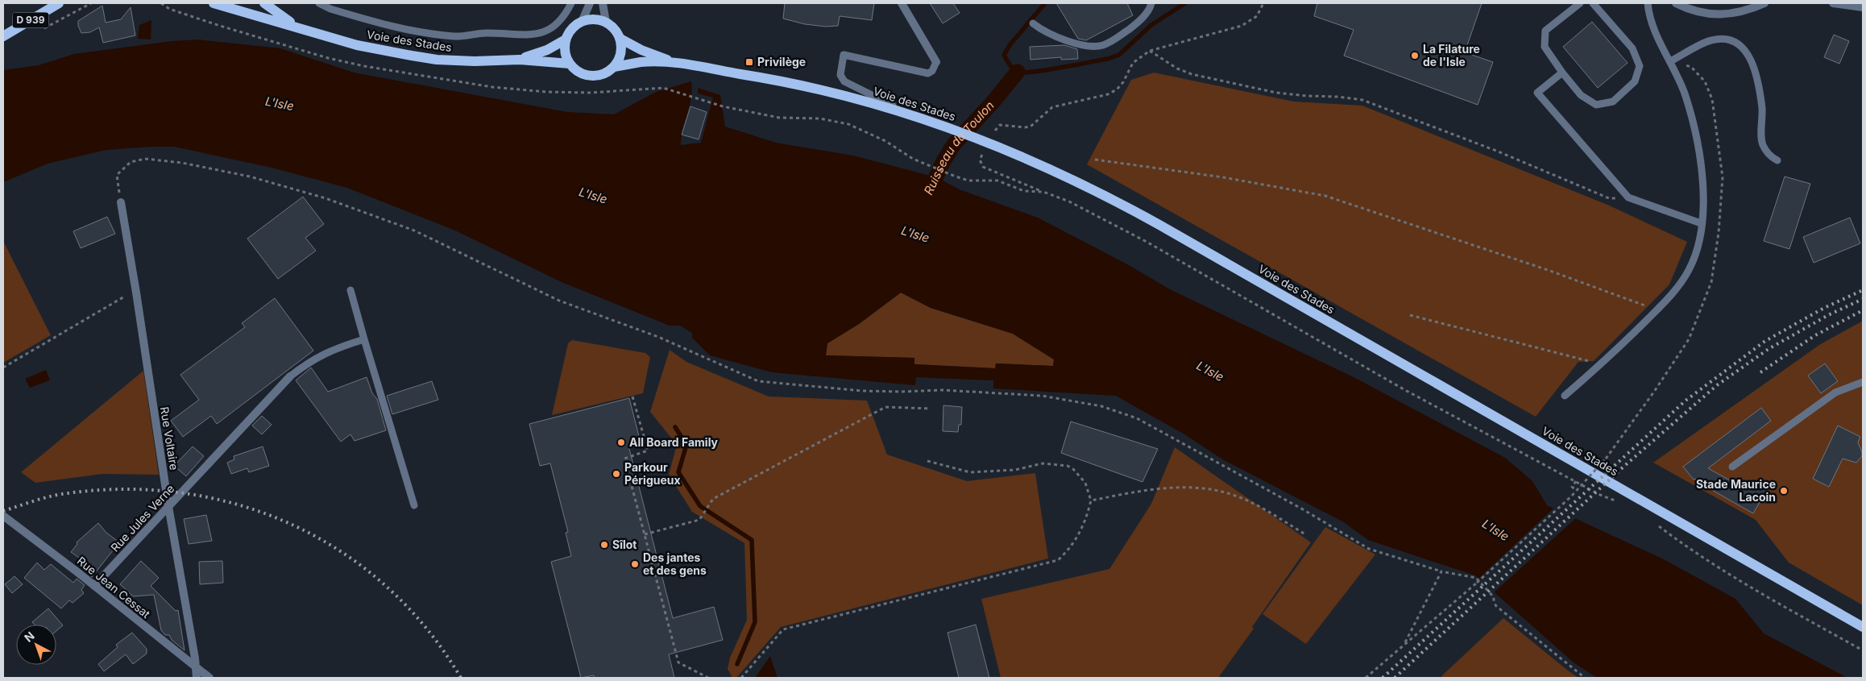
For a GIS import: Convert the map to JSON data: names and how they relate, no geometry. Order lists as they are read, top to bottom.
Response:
{
  "streets": {
    "main road": ["D 939", "Voie des Stades"],
    "street": ["Rue Voltaire", "Rue Jules Verne", "Rue Jean Cessat"]
  },
  "crossings": [
    ["Rue Voltaire", "Rue Jules Verne"],
    ["Rue Voltaire", "Rue Jean Cessat"],
    ["Rue Jules Verne", "Rue Jean Cessat"]
  ],
  "water": ["L'Isle", "Ruisseau du Toulon"],
  "places": {
    "other": [
      "La Filature de l'Isle",
      "All Board Family",
      "Parkour Périgueux",
      "Stade Maurice Lacoin",
      "Sîlot",
      "Des jantes et des gens"
    ],
    "transit": ["Privilège"]
  },
  "north": "top left"
}
